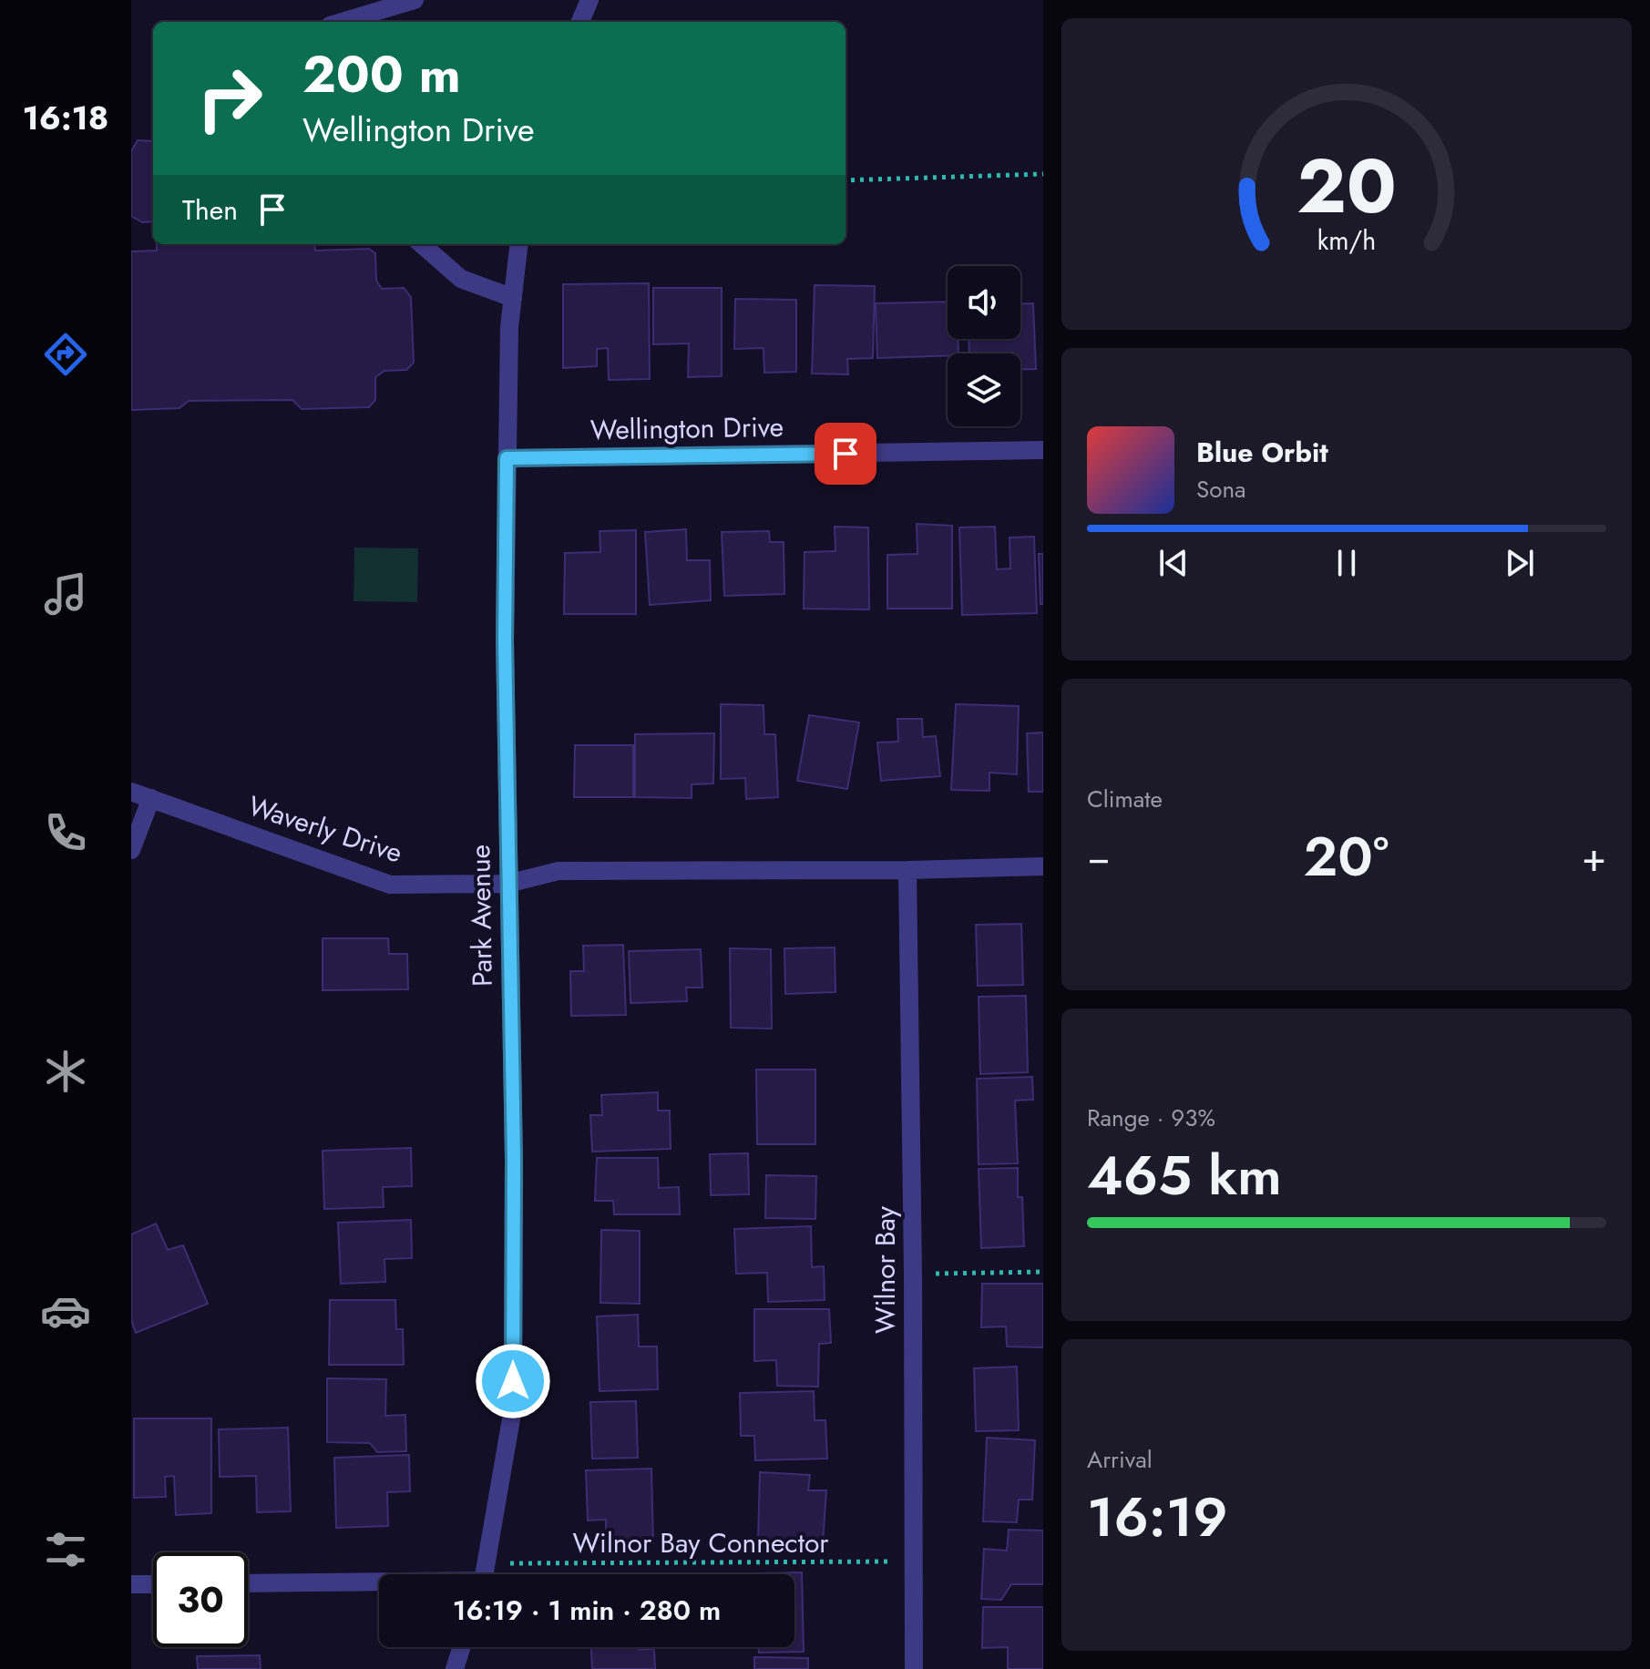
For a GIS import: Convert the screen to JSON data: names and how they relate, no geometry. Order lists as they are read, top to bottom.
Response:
{
  "streets": {
    "street": [
      "Wellington Drive",
      "Waverly Drive",
      "Park Avenue",
      "Wilnor Bay"
    ],
    "path": ["Wilnor Bay Connector"]
  },
  "crossings": [
    ["Wellington Drive", "Park Avenue"],
    ["Waverly Drive", "Park Avenue"],
    ["Wilnor Bay", "Wilnor Bay Connector"]
  ],
  "page": {
    "tabs": "16:18",
    "turn": ["200 m", "Wellington Drive"],
    "then": "Then",
    "song": ["Blue Orbit", "Sona"],
    "tile": [
      "Climate",
      ["Range · 93%", "465 km"],
      ["Arrival", "16:19"]
    ],
    "heat": ["−", "20°", "+"],
    "limit": "30",
    "trip": "16:19 · 1 min · 280 m",
    "gauge": ["20", "km/h"]
  }
}
